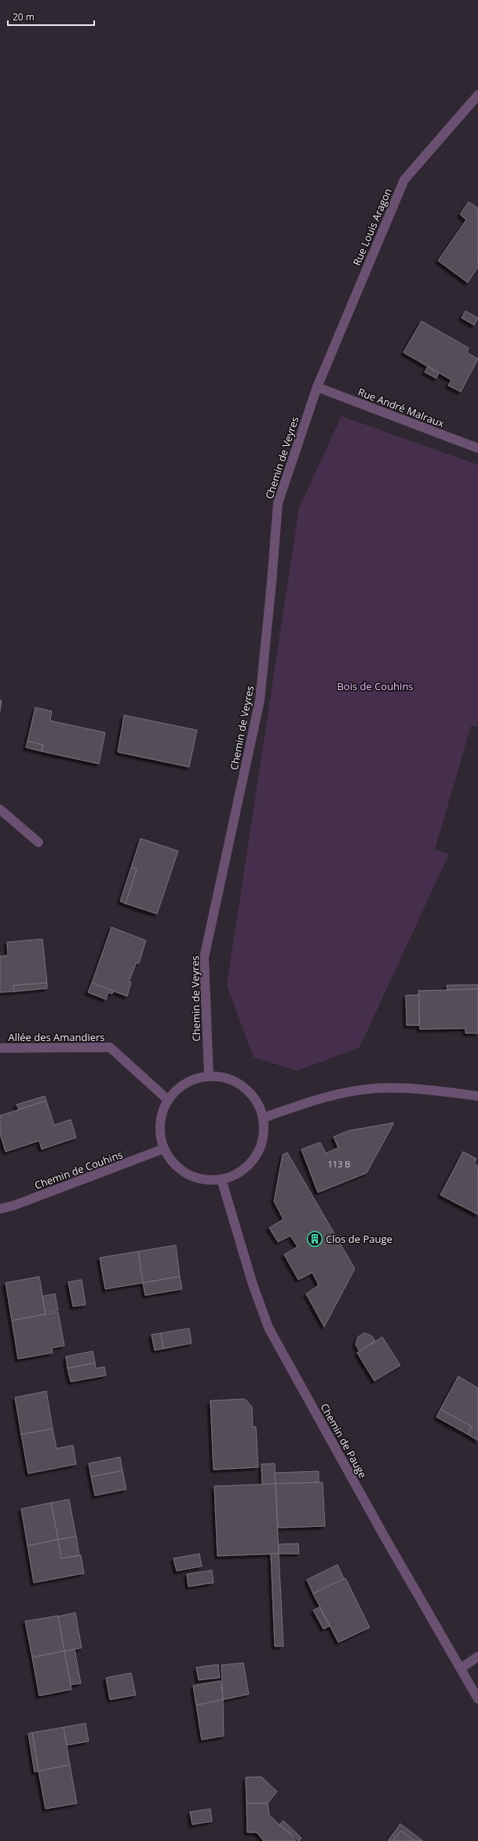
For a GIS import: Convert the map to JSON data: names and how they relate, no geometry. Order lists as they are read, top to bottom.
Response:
{
  "streets": {
    "street": [
      "Rue Louis Aragon",
      "Rue André Malraux",
      "Chemin de Veyres",
      "Allée des Amandiers",
      "Chemin de Couhins",
      "Chemin de Pauge"
    ]
  },
  "crossings": [
    ["Rue Louis Aragon", "Rue André Malraux"],
    ["Rue Louis Aragon", "Chemin de Veyres"],
    ["Rue André Malraux", "Chemin de Veyres"],
    ["Chemin de Veyres", "Allée des Amandiers"],
    ["Chemin de Veyres", "Chemin de Couhins"],
    ["Chemin de Veyres", "Chemin de Pauge"],
    ["Allée des Amandiers", "Chemin de Couhins"],
    ["Allée des Amandiers", "Chemin de Pauge"],
    ["Chemin de Couhins", "Chemin de Pauge"]
  ],
  "parks": ["Bois de Couhins"],
  "places": {
    "building": ["Clos de Pauge"]
  },
  "house_numbers": ["113 B"],
  "scale_bar": "20 m"
}
